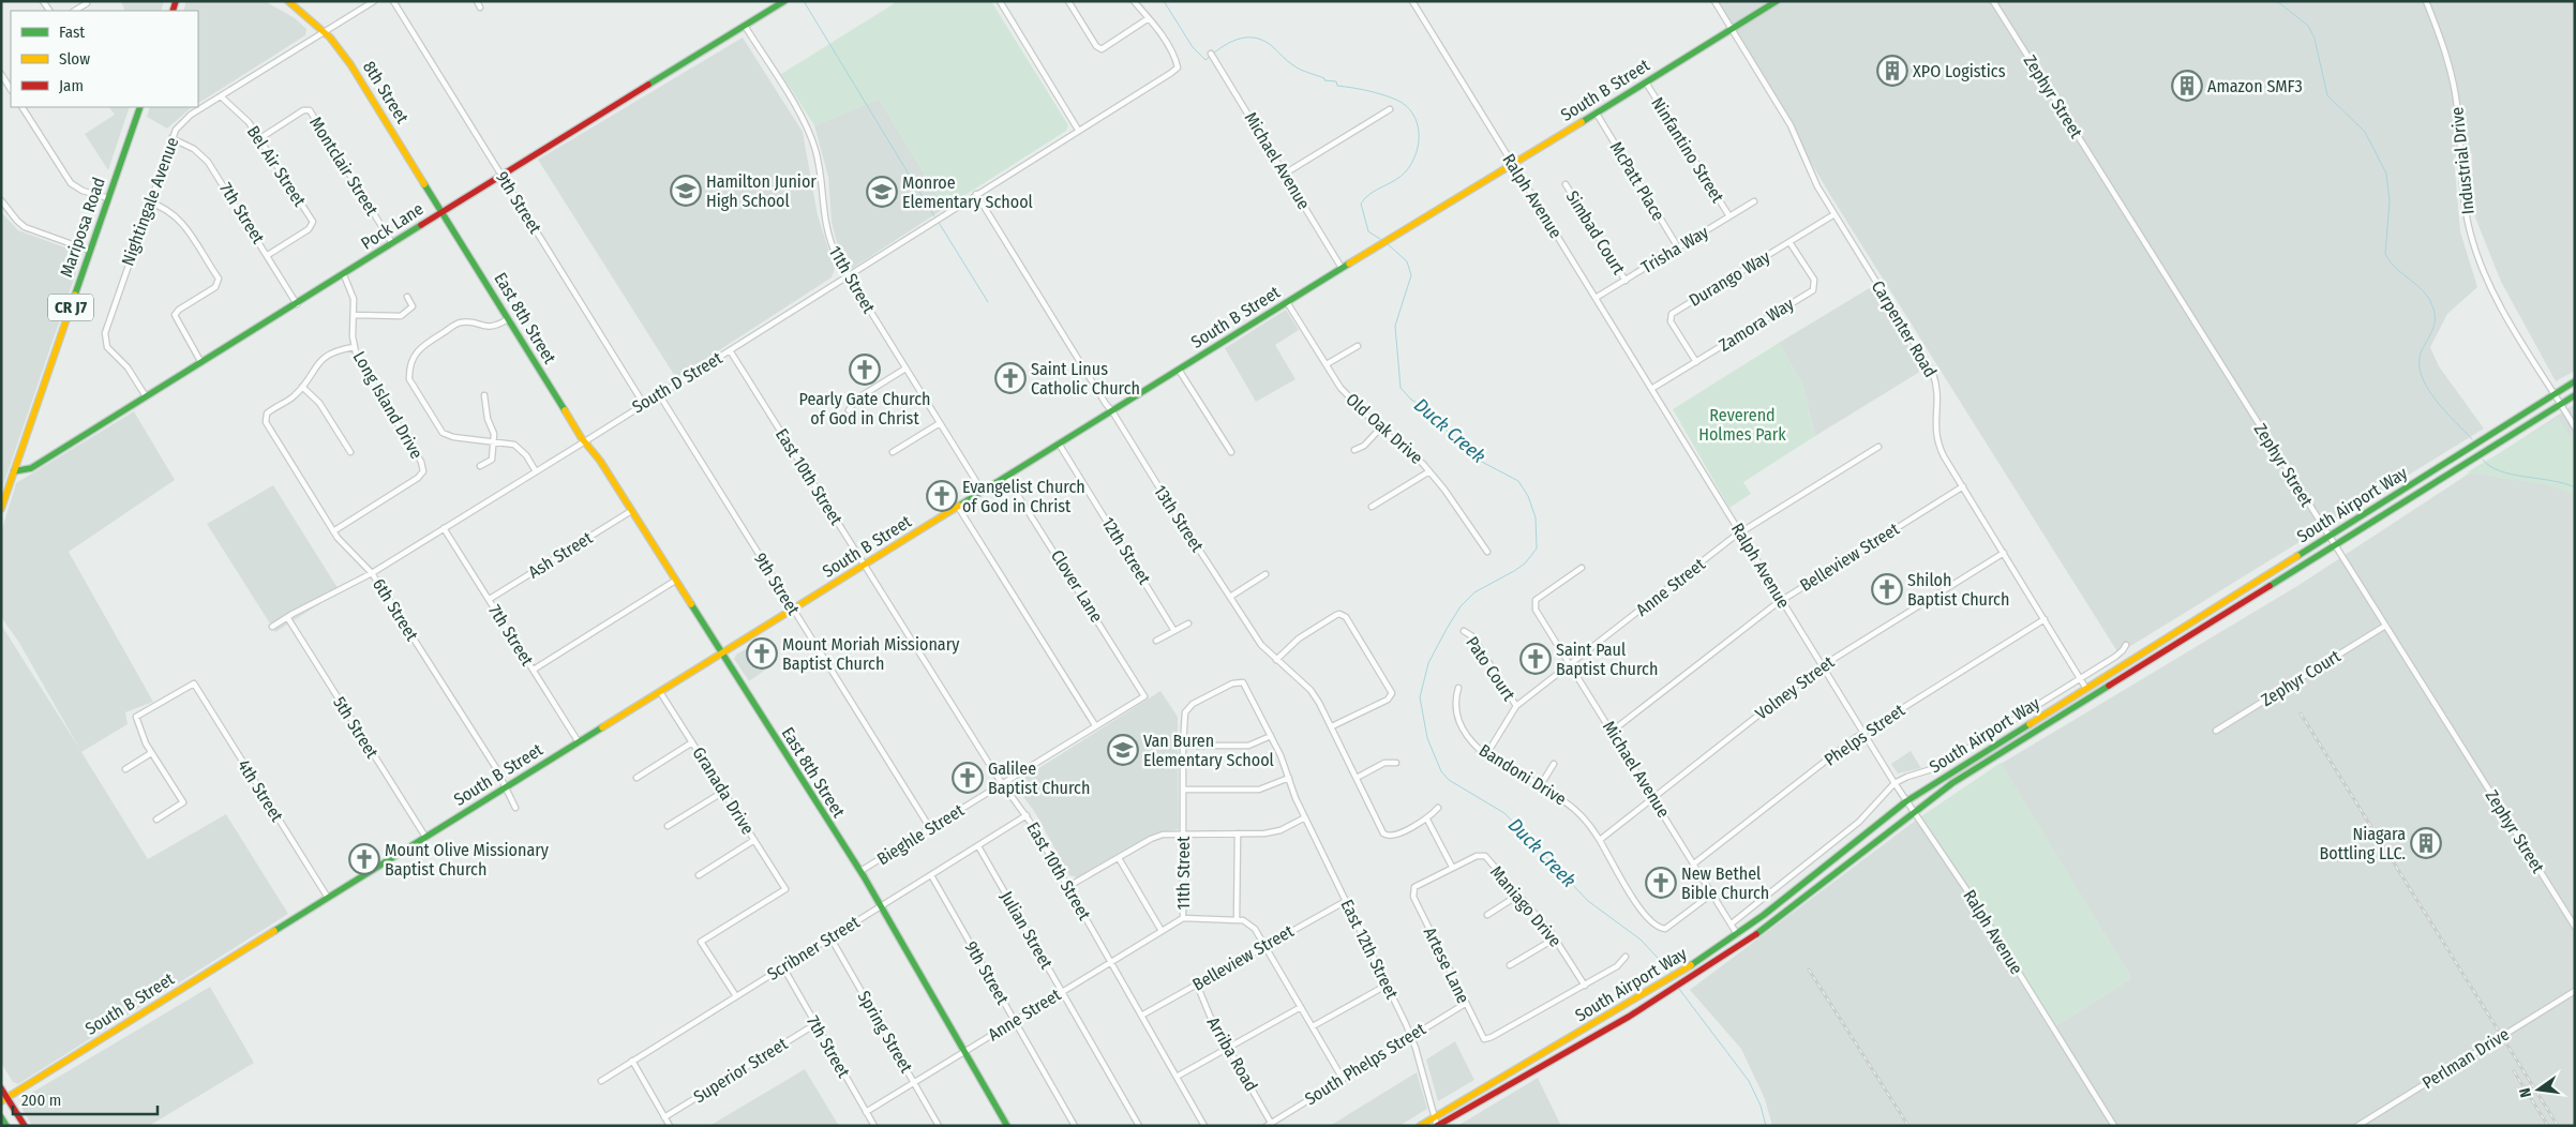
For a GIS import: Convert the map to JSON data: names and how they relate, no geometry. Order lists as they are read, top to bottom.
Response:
{
  "streets": {
    "street": [
      "South B Street",
      "8th Street",
      "Zephyr Street",
      "Ninfantino Street",
      "Michael Avenue",
      "Industrial Drive",
      "Bel Air Street",
      "Montclair Street",
      "McPatt Place",
      "Ralph Avenue",
      "Nightingale Avenue",
      "9th Street",
      "7th Street",
      "Pock Lane",
      "Mariposa Road",
      "Simbad Court",
      "Trisha Way",
      "Durango Way",
      "11th Street",
      "CR J7",
      "East 8th Street",
      "Zamora Way",
      "Carpenter Road",
      "South D Street",
      "Long Island Drive",
      "Old Oak Drive",
      "East 10th Street",
      "South Airport Way",
      "13th Street",
      "12th Street",
      "Ash Street",
      "Belleview Street",
      "Clover Lane",
      "Anne Street",
      "6th Street",
      "Pato Court",
      "Zephyr Court",
      "Volney Street",
      "5th Street",
      "Phelps Street",
      "Bandoni Drive",
      "4th Street",
      "Granada Drive",
      "Bieghle Street",
      "Maniago Drive",
      "Julian Street",
      "Scribner Street",
      "East 12th Street",
      "Artese Lane",
      "Spring Street",
      "Arriba Road",
      "Perlman Drive",
      "South Phelps Street",
      "Superior Street"
    ]
  },
  "crossings": [
    ["South B Street", "Ninfantino Street"],
    ["South B Street", "Michael Avenue"],
    ["South B Street", "McPatt Place"],
    ["South B Street", "Ralph Avenue"],
    ["South B Street", "9th Street"],
    ["South B Street", "7th Street"],
    ["South B Street", "11th Street"],
    ["South B Street", "East 8th Street"],
    ["South B Street", "Carpenter Road"],
    ["South B Street", "Old Oak Drive"],
    ["South B Street", "East 10th Street"],
    ["South B Street", "13th Street"],
    ["South B Street", "12th Street"],
    ["South B Street", "Clover Lane"],
    ["South B Street", "6th Street"],
    ["South B Street", "5th Street"],
    ["South B Street", "4th Street"],
    ["South B Street", "Granada Drive"],
    ["8th Street", "Nightingale Avenue"],
    ["8th Street", "Pock Lane"],
    ["8th Street", "East 8th Street"],
    ["Zephyr Street", "South Airport Way"],
    ["Zephyr Street", "Zephyr Court"],
    ["Ninfantino Street", "Trisha Way"],
    ["Michael Avenue", "South Airport Way"],
    ["Michael Avenue", "Belleview Street"],
    ["Michael Avenue", "Anne Street"],
    ["Michael Avenue", "Volney Street"],
    ["Michael Avenue", "Phelps Street"],
    ["Michael Avenue", "Bandoni Drive"],
    ["Industrial Drive", "South Airport Way"],
    ["Bel Air Street", "Montclair Street"],
    ["Bel Air Street", "Nightingale Avenue"],
    ["Bel Air Street", "7th Street"],
    ["Montclair Street", "Pock Lane"],
    ["McPatt Place", "Trisha Way"],
    ["Ralph Avenue", "Trisha Way"],
    ["Ralph Avenue", "Zamora Way"],
    ["Ralph Avenue", "South Airport Way"],
    ["Ralph Avenue", "Belleview Street"],
    ["Ralph Avenue", "Anne Street"],
    ["Ralph Avenue", "Volney Street"],
    ["Ralph Avenue", "Phelps Street"],
    ["Nightingale Avenue", "7th Street"],
    ["Nightingale Avenue", "Pock Lane"],
    ["9th Street", "Pock Lane"],
    ["9th Street", "South D Street"],
    ["9th Street", "Anne Street"],
    ["9th Street", "Bieghle Street"],
    ["9th Street", "Scribner Street"],
    ["7th Street", "Pock Lane"],
    ["7th Street", "South D Street"],
    ["7th Street", "Ash Street"],
    ["7th Street", "Anne Street"],
    ["7th Street", "Scribner Street"],
    ["7th Street", "Superior Street"],
    ["Pock Lane", "Mariposa Road"],
    ["Pock Lane", "11th Street"],
    ["Pock Lane", "East 8th Street"],
    ["Pock Lane", "Long Island Drive"],
    ["Simbad Court", "Trisha Way"],
    ["Durango Way", "Zamora Way"],
    ["Durango Way", "Carpenter Road"],
    ["11th Street", "South D Street"],
    ["11th Street", "Anne Street"],
    ["East 8th Street", "South D Street"],
    ["East 8th Street", "Ash Street"],
    ["East 8th Street", "Anne Street"],
    ["East 8th Street", "Bieghle Street"],
    ["East 8th Street", "Scribner Street"],
    ["Carpenter Road", "South Airport Way"],
    ["Carpenter Road", "Belleview Street"],
    ["Carpenter Road", "Volney Street"],
    ["Carpenter Road", "Phelps Street"],
    ["South D Street", "East 10th Street"],
    ["South D Street", "13th Street"],
    ["South D Street", "6th Street"],
    ["South D Street", "5th Street"],
    ["Long Island Drive", "6th Street"],
    ["East 10th Street", "Belleview Street"],
    ["East 10th Street", "Anne Street"],
    ["East 10th Street", "Bieghle Street"],
    ["East 10th Street", "Scribner Street"],
    ["South Airport Way", "East 12th Street"],
    ["Belleview Street", "East 12th Street"],
    ["Belleview Street", "Arriba Road"],
    ["Clover Lane", "Bieghle Street"],
    ["Anne Street", "Pato Court"],
    ["Anne Street", "Bandoni Drive"],
    ["Anne Street", "Julian Street"],
    ["Anne Street", "Spring Street"],
    ["Volney Street", "Bandoni Drive"],
    ["Granada Drive", "Scribner Street"],
    ["Maniago Drive", "Artese Lane"],
    ["Julian Street", "Scribner Street"],
    ["Scribner Street", "Spring Street"],
    ["East 12th Street", "South Phelps Street"],
    ["Artese Lane", "South Phelps Street"],
    ["Arriba Road", "South Phelps Street"]
  ],
  "water": ["Duck Creek"],
  "parks": ["Reverend Holmes Park"],
  "places": {
    "building": ["XPO Logistics", "Amazon SMF3", "Niagara Bottling LLC."],
    "school or university": ["Hamilton Junior High School", "Monroe Elementary School", "Van Buren Elementary School"],
    "church": [
      "Pearly Gate Church of God in Christ",
      "Saint Linus Catholic Church",
      "Evangelist Church of God in Christ",
      "Shiloh Baptist Church",
      "Mount Moriah Missionary Baptist Church",
      "Saint Paul Baptist Church",
      "Galilee Baptist Church",
      "Mount Olive Missionary Baptist Church",
      "New Bethel Bible Church"
    ]
  },
  "legend": ["Fast", "Slow", "Jam"],
  "scale_bar": "200 m",
  "north": "left"
}
